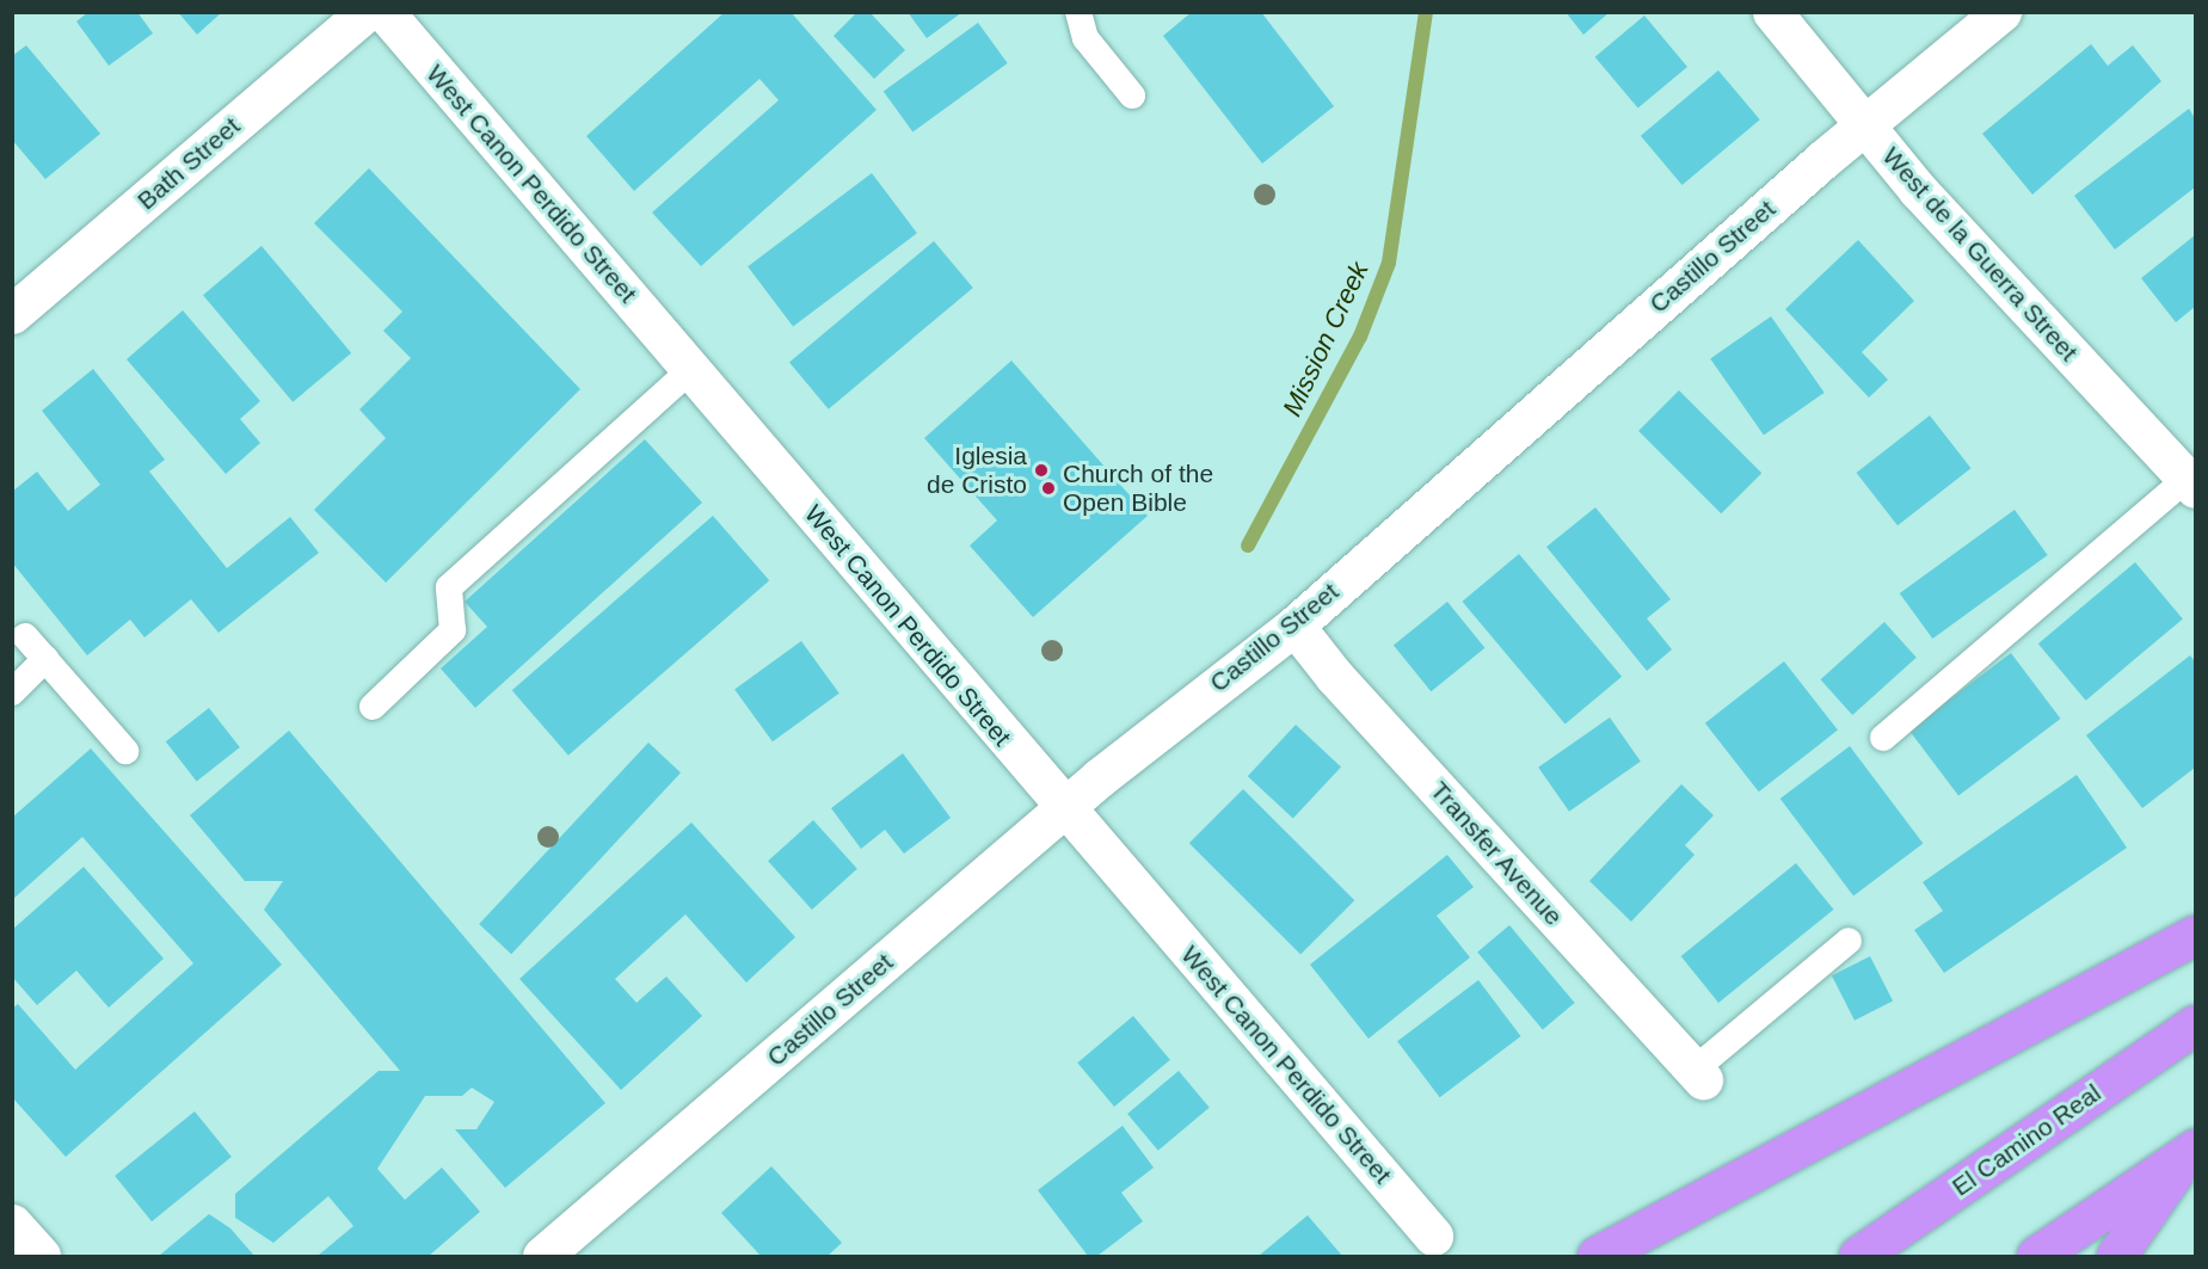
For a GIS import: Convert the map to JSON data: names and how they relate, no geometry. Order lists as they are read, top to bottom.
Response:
{
  "streets": {
    "highway": ["El Camino Real"],
    "street": [
      "Bath Street",
      "West Canon Perdido Street",
      "West de la Guerra Street",
      "Castillo Street",
      "Transfer Avenue"
    ]
  },
  "crossings": [
    ["West Canon Perdido Street", "Castillo Street"],
    ["West de la Guerra Street", "Castillo Street"],
    ["Castillo Street", "Transfer Avenue"]
  ],
  "water": ["Mission Creek"],
  "places": ["Iglesia de Cristo", "Church of the Open Bible"]
}
